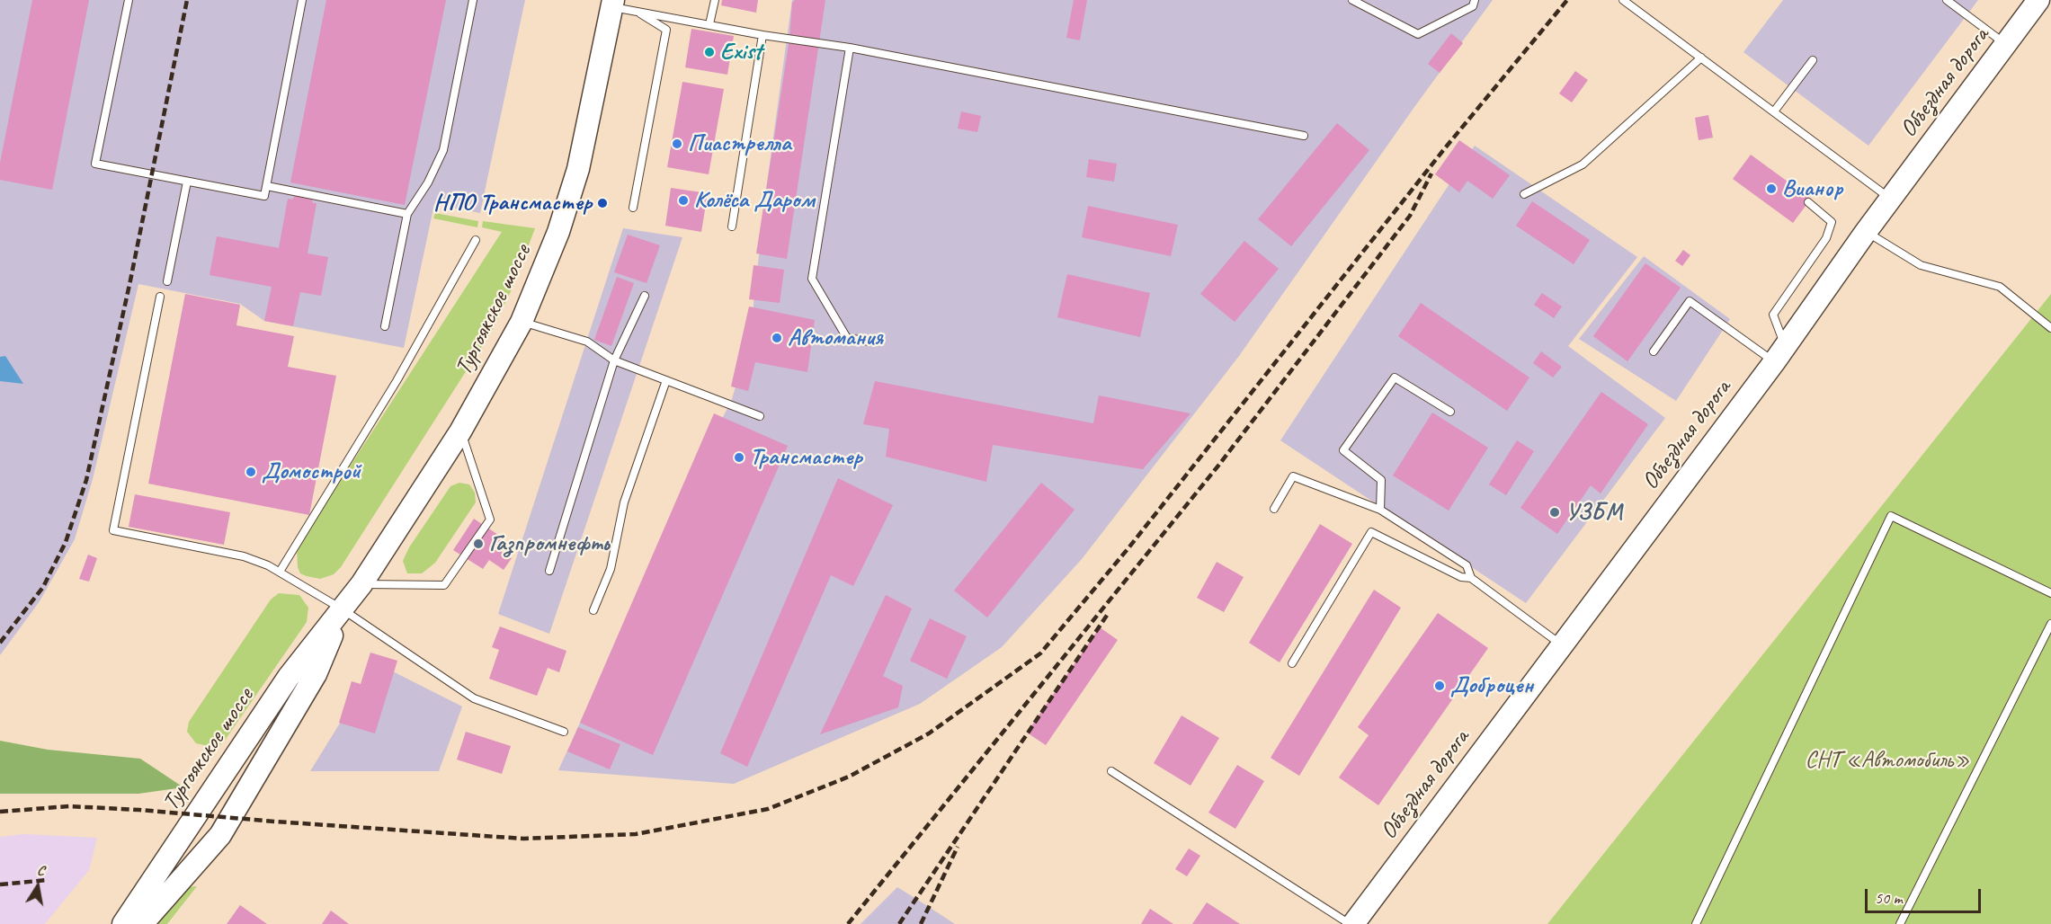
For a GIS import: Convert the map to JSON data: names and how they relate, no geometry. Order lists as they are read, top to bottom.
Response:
{
  "streets": {
    "main road": ["Объездная дорога", "Тургоякское шоссе"]
  },
  "parks": ["СНТ «Автомобиль»"],
  "places": [
    "Exist",
    "Пиастрелла",
    "Вианор",
    "Колёса Даром",
    "НПО Трансмастер",
    "Автомания",
    "Трансмастер",
    "Домострой",
    "УЗБМ",
    "Газпромнефть",
    "Доброцен"
  ],
  "scale_bar": "50 m",
  "north": "top"
}
